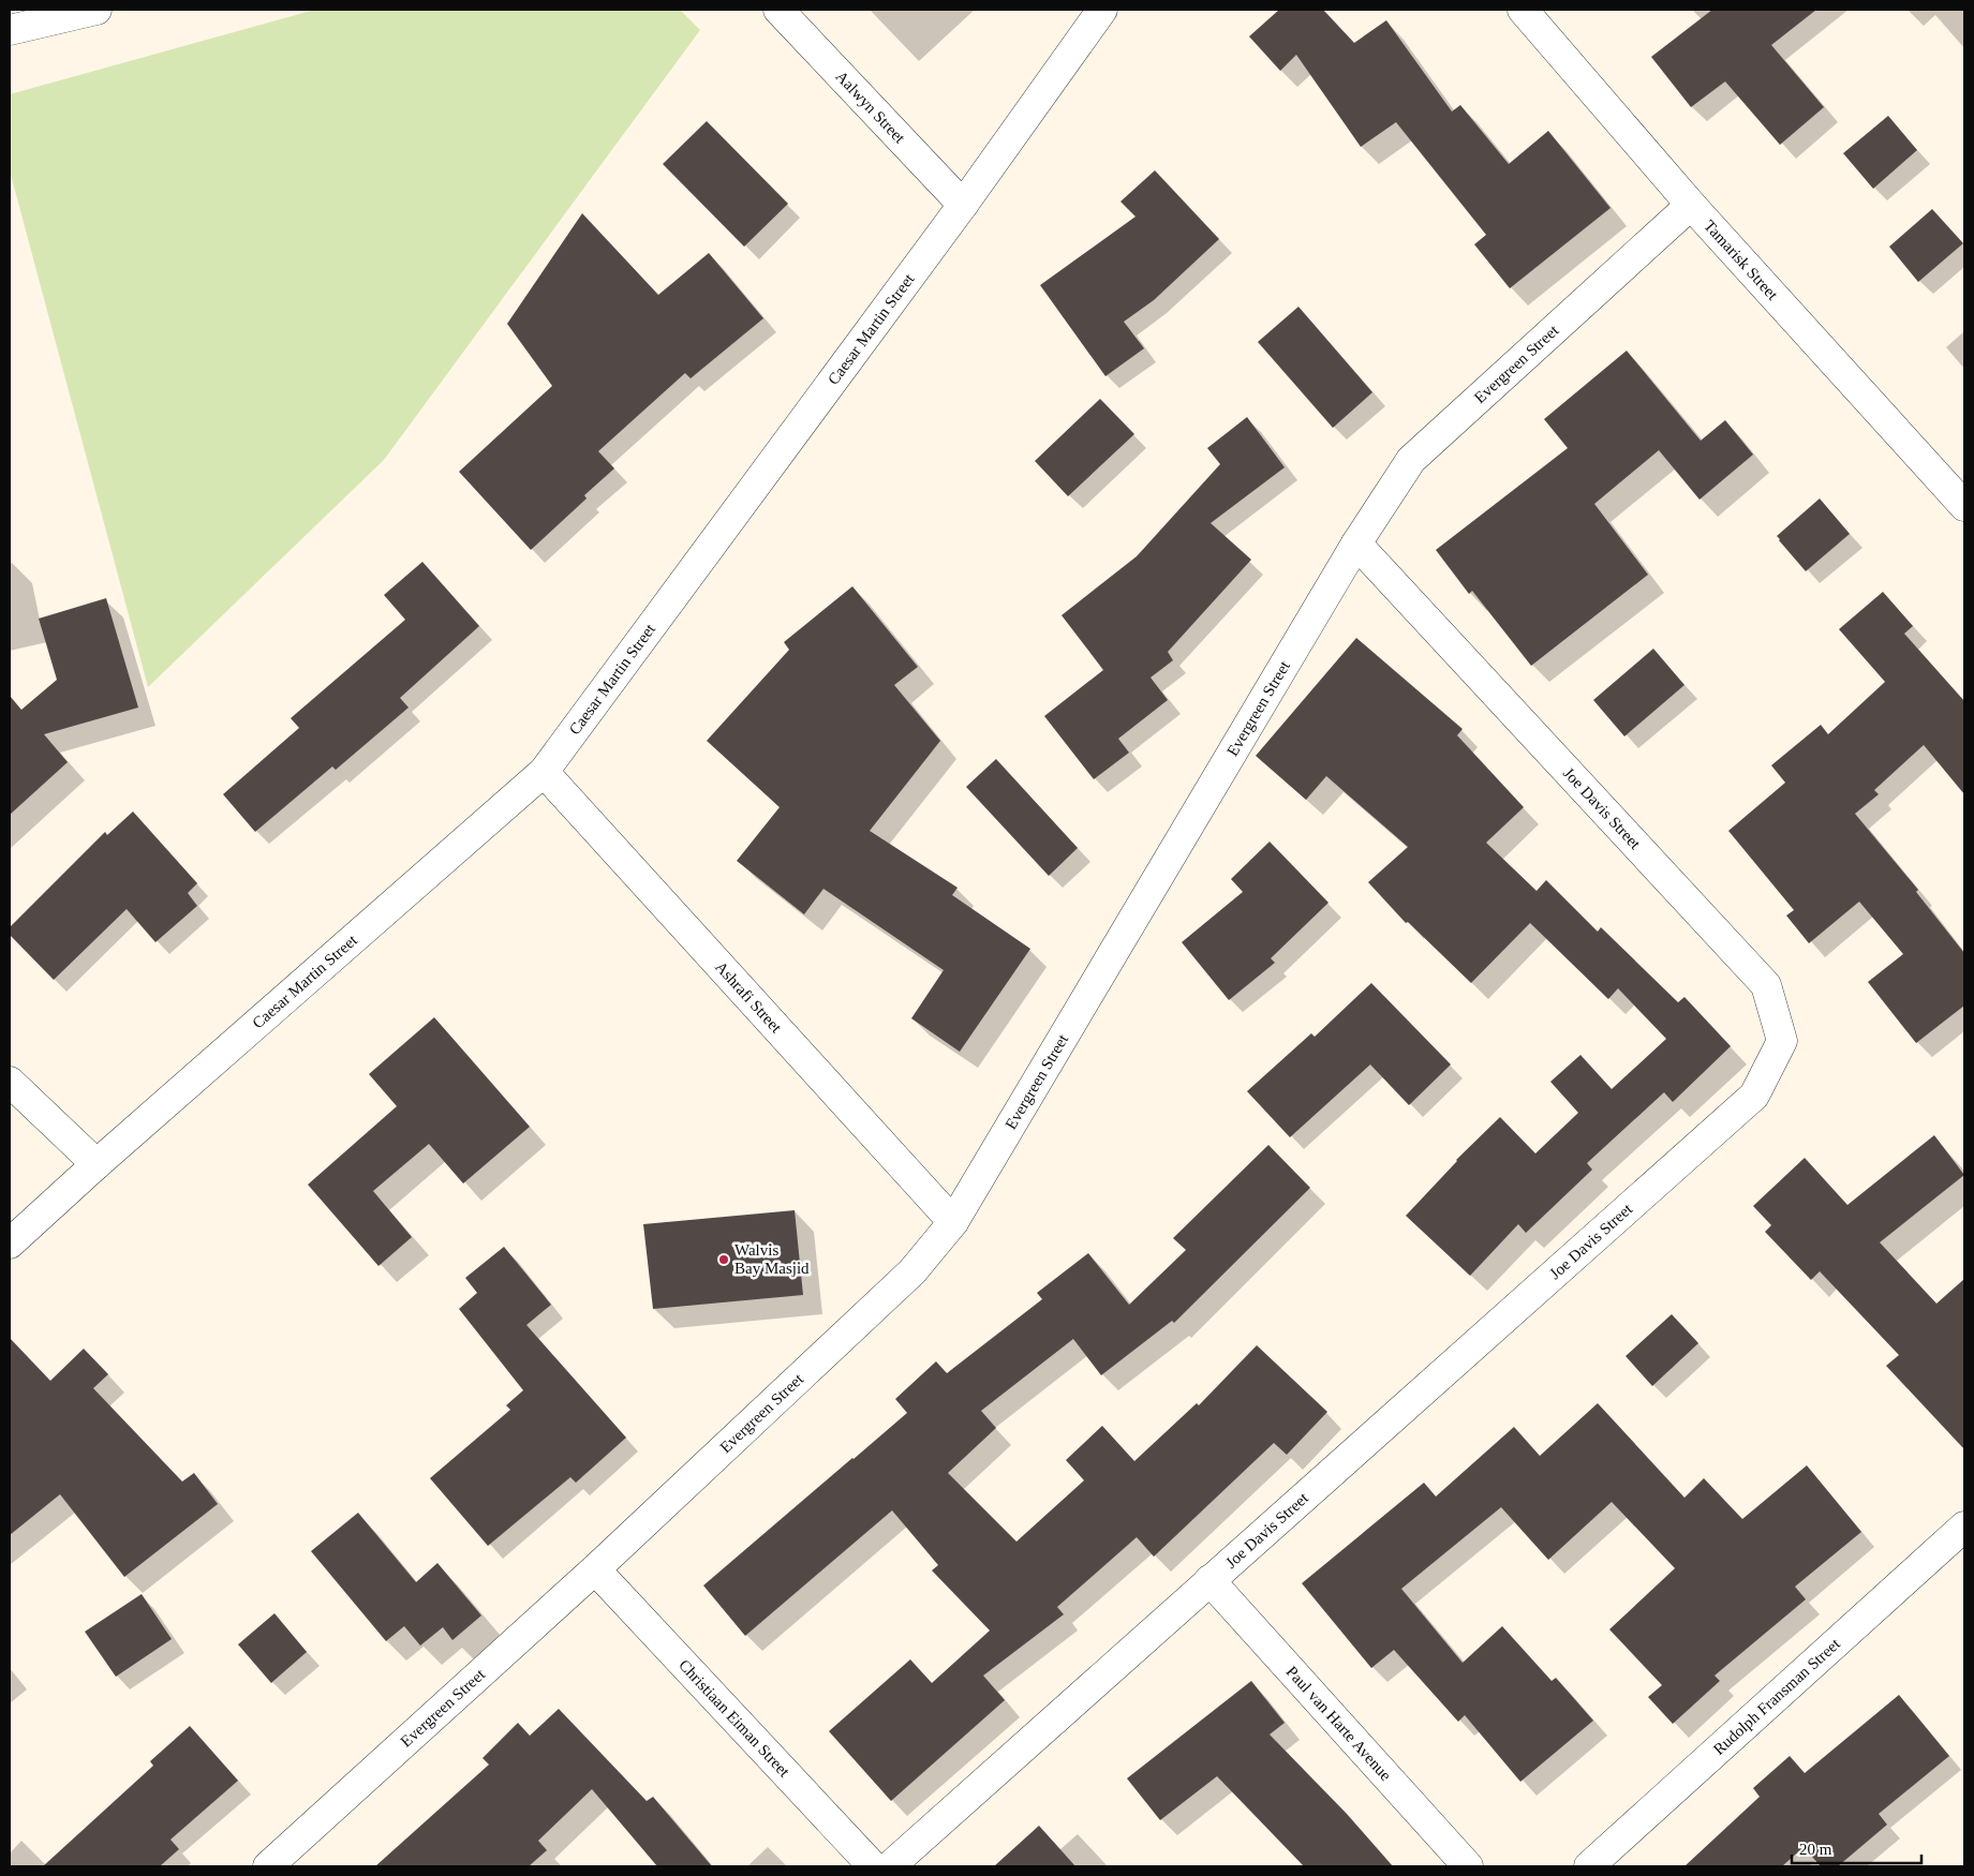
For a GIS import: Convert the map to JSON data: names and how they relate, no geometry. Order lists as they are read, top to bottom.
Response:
{
  "streets": {
    "street": [
      "Aalwyn Street",
      "Tamarisk Street",
      "Caesar Martin Street",
      "Evergreen Street",
      "Joe Davis Street",
      "Ashrafi Street",
      "Rudolph Fransman Street",
      "Christiaan Eiman Street",
      "Paul van Harte Avenue"
    ]
  },
  "crossings": [
    ["Aalwyn Street", "Caesar Martin Street"],
    ["Tamarisk Street", "Evergreen Street"],
    ["Caesar Martin Street", "Ashrafi Street"],
    ["Evergreen Street", "Joe Davis Street"],
    ["Evergreen Street", "Ashrafi Street"],
    ["Evergreen Street", "Christiaan Eiman Street"],
    ["Joe Davis Street", "Paul van Harte Avenue"]
  ],
  "places": ["Walvis Bay Masjid"],
  "scale_bar": "20 m"
}
